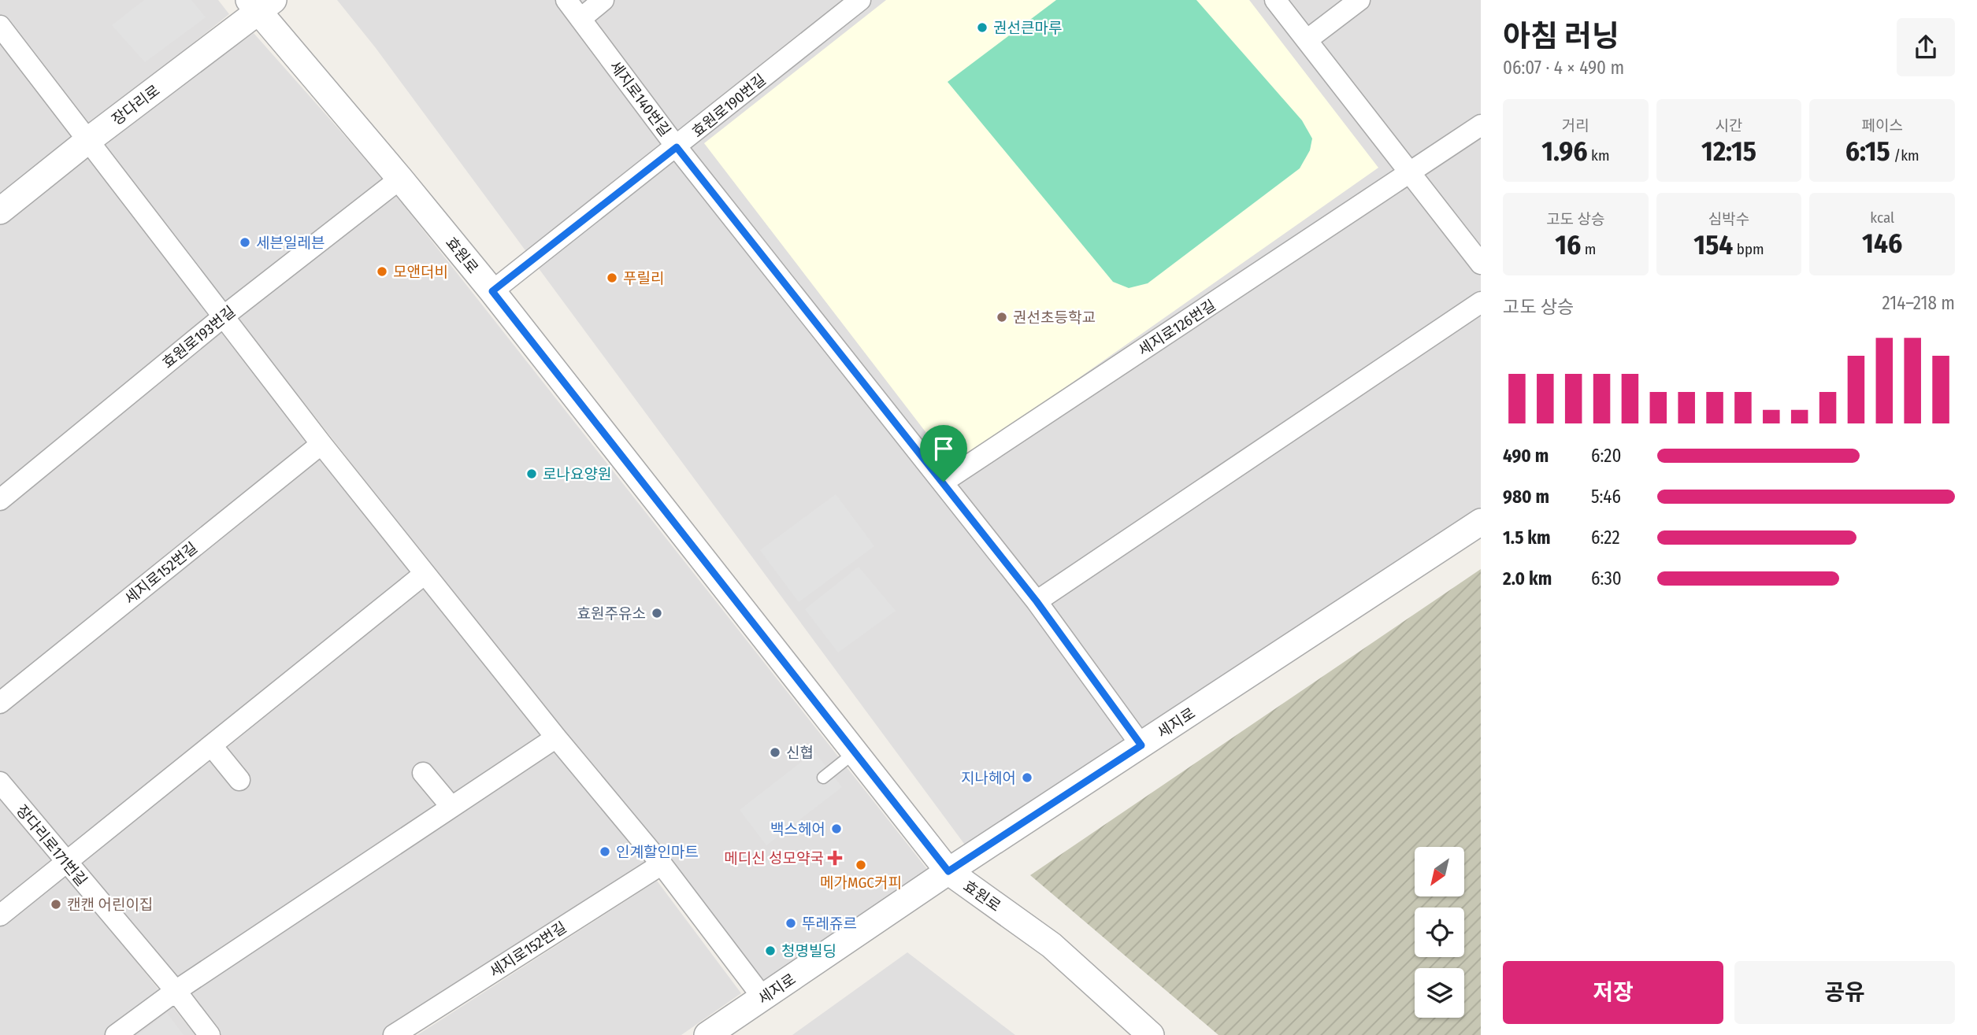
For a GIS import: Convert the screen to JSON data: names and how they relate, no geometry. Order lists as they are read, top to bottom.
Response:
{
  "streets": {
    "street": [
      "세지로140번길",
      "장다리로",
      "효원로190번길",
      "효원로",
      "세지로126번길",
      "효원로193번길",
      "세지로152번길",
      "세지로",
      "장다리로171번길"
    ]
  },
  "crossings": [
    ["세지로140번길", "효원로190번길"],
    ["세지로140번길", "세지로126번길"],
    ["세지로140번길", "세지로"],
    ["장다리로", "효원로"],
    ["효원로190번길", "효원로"],
    ["효원로", "효원로193번길"],
    ["효원로", "세지로"]
  ],
  "places": {
    "other": [
      "권선큰마루",
      "세븐일레븐",
      "모앤더비",
      "푸릴리",
      "권선초등학교",
      "로나요양원",
      "효원주유소",
      "신협",
      "지나헤어",
      "백스헤어",
      "인계할인마트",
      "메가MGC커피",
      "캔캔 어린이집",
      "뚜레쥬르",
      "청명빌딩"
    ],
    "health": ["메디신 성모약국"]
  },
  "north": "bottom left",
  "page": {
    "heading": ["아침 러닝", "06:07 · 4 × 490 m"],
    "stats": [
      ["거리", "1.96 km"],
      ["시간", "12:15"],
      ["페이스", "6:15 /km"],
      ["고도 상승", "16 m"],
      ["심박수", "154 bpm"],
      ["kcal", "146"]
    ],
    "chart": ["고도 상승", "214–218 m"],
    "list": [
      {
        "name": "490 m",
        "note": "6:20"
      },
      {
        "name": "980 m",
        "note": "5:46"
      },
      {
        "name": "1.5 km",
        "note": "6:22"
      },
      {
        "name": "2.0 km",
        "note": "6:30"
      }
    ],
    "buttons": ["저장", "공유"]
  }
}
